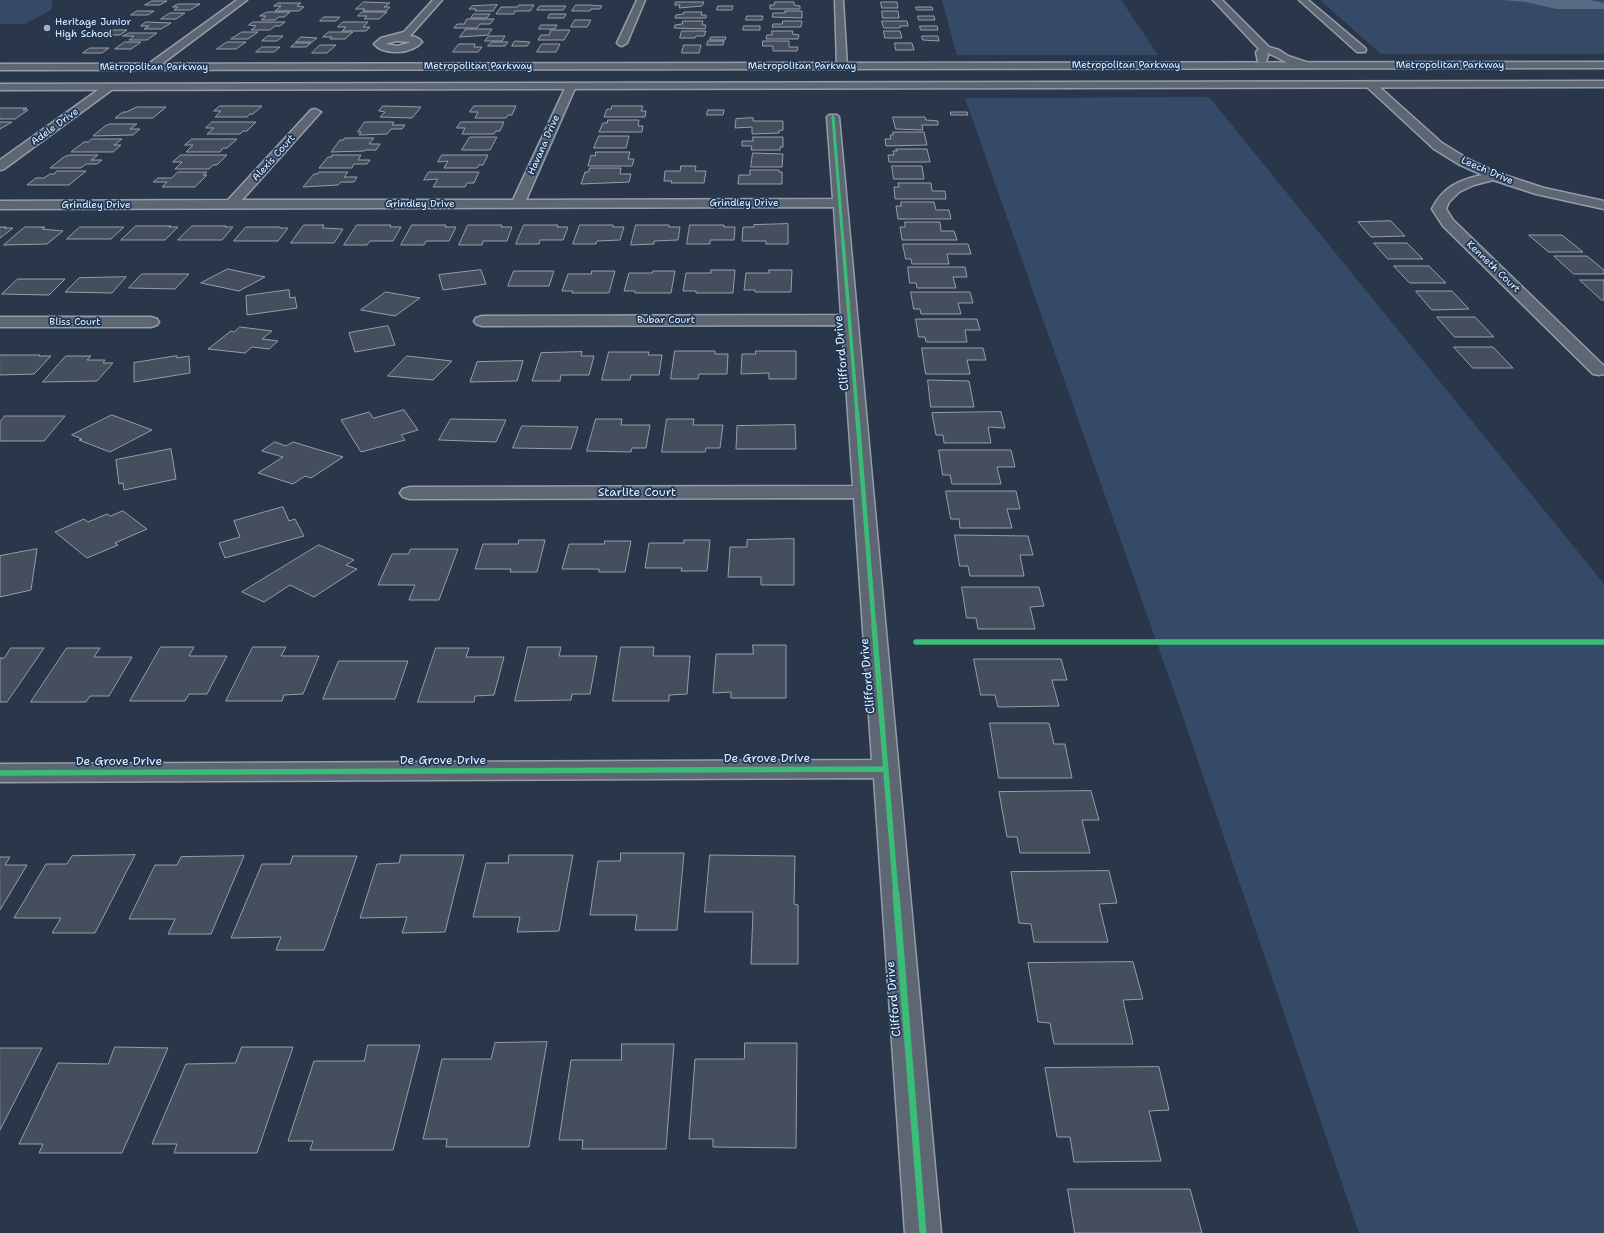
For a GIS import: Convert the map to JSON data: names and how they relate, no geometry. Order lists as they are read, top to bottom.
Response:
{
  "streets": {
    "street": [
      "Metropolitan Parkway",
      "Adele Drive",
      "Havana Drive",
      "Alexis Court",
      "Leech Drive",
      "Grindley Drive",
      "Kenneth Court",
      "Bubar Court",
      "Bliss Court",
      "Clifford Drive",
      "Starlite Court",
      "De Grove Drive"
    ]
  },
  "crossings": [
    ["Metropolitan Parkway", "Adele Drive"],
    ["Metropolitan Parkway", "Havana Drive"],
    ["Metropolitan Parkway", "Leech Drive"],
    ["Havana Drive", "Grindley Drive"],
    ["Alexis Court", "Grindley Drive"],
    ["Leech Drive", "Kenneth Court"],
    ["Grindley Drive", "Clifford Drive"],
    ["Bubar Court", "Clifford Drive"],
    ["Clifford Drive", "Starlite Court"],
    ["Clifford Drive", "De Grove Drive"]
  ],
  "places": ["Heritage Junior High School"]
}
